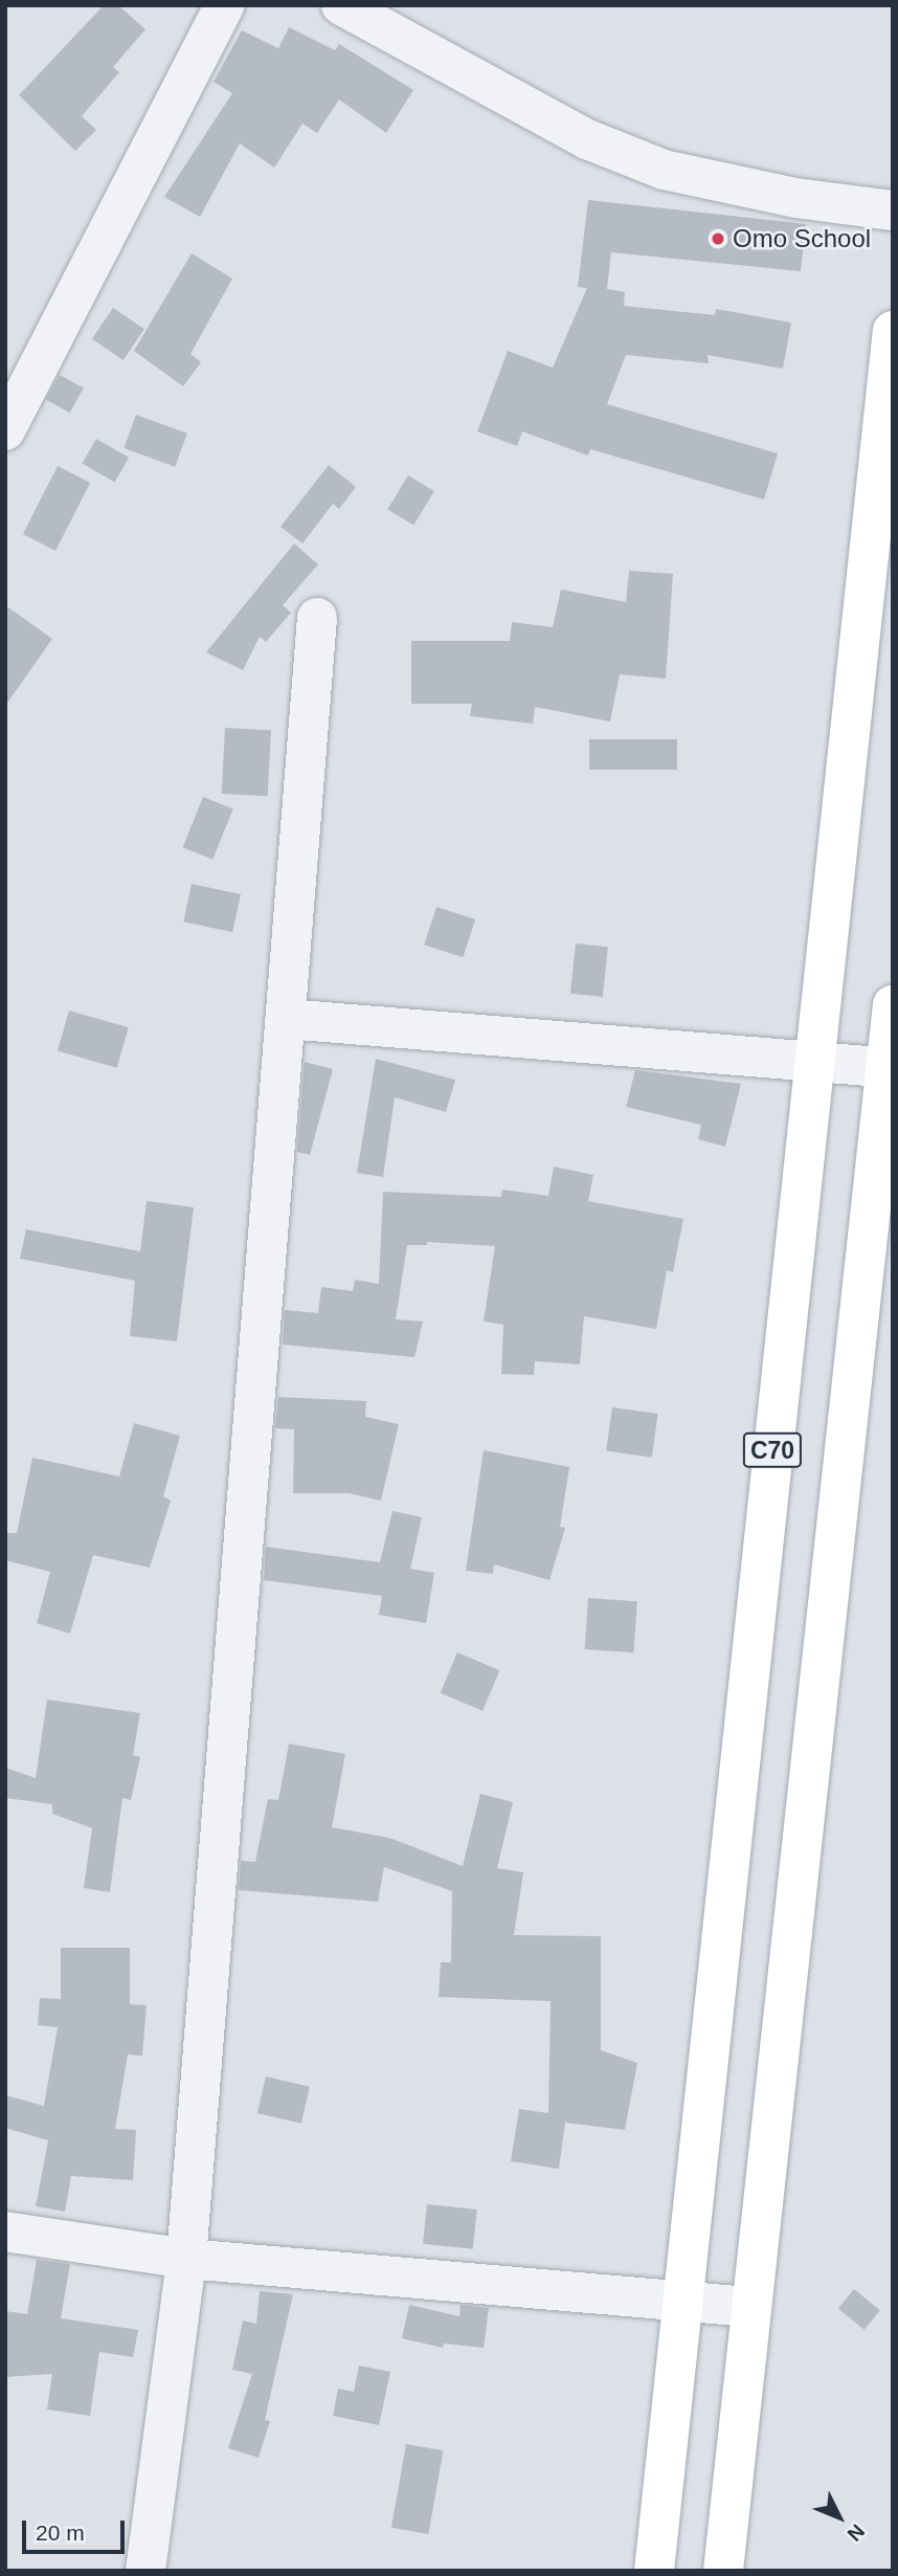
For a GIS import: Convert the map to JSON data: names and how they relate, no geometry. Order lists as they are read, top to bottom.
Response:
{
  "streets": {
    "highway": ["C70"]
  },
  "places": ["Omo School"],
  "scale_bar": "20 m",
  "north": "bottom right"
}
